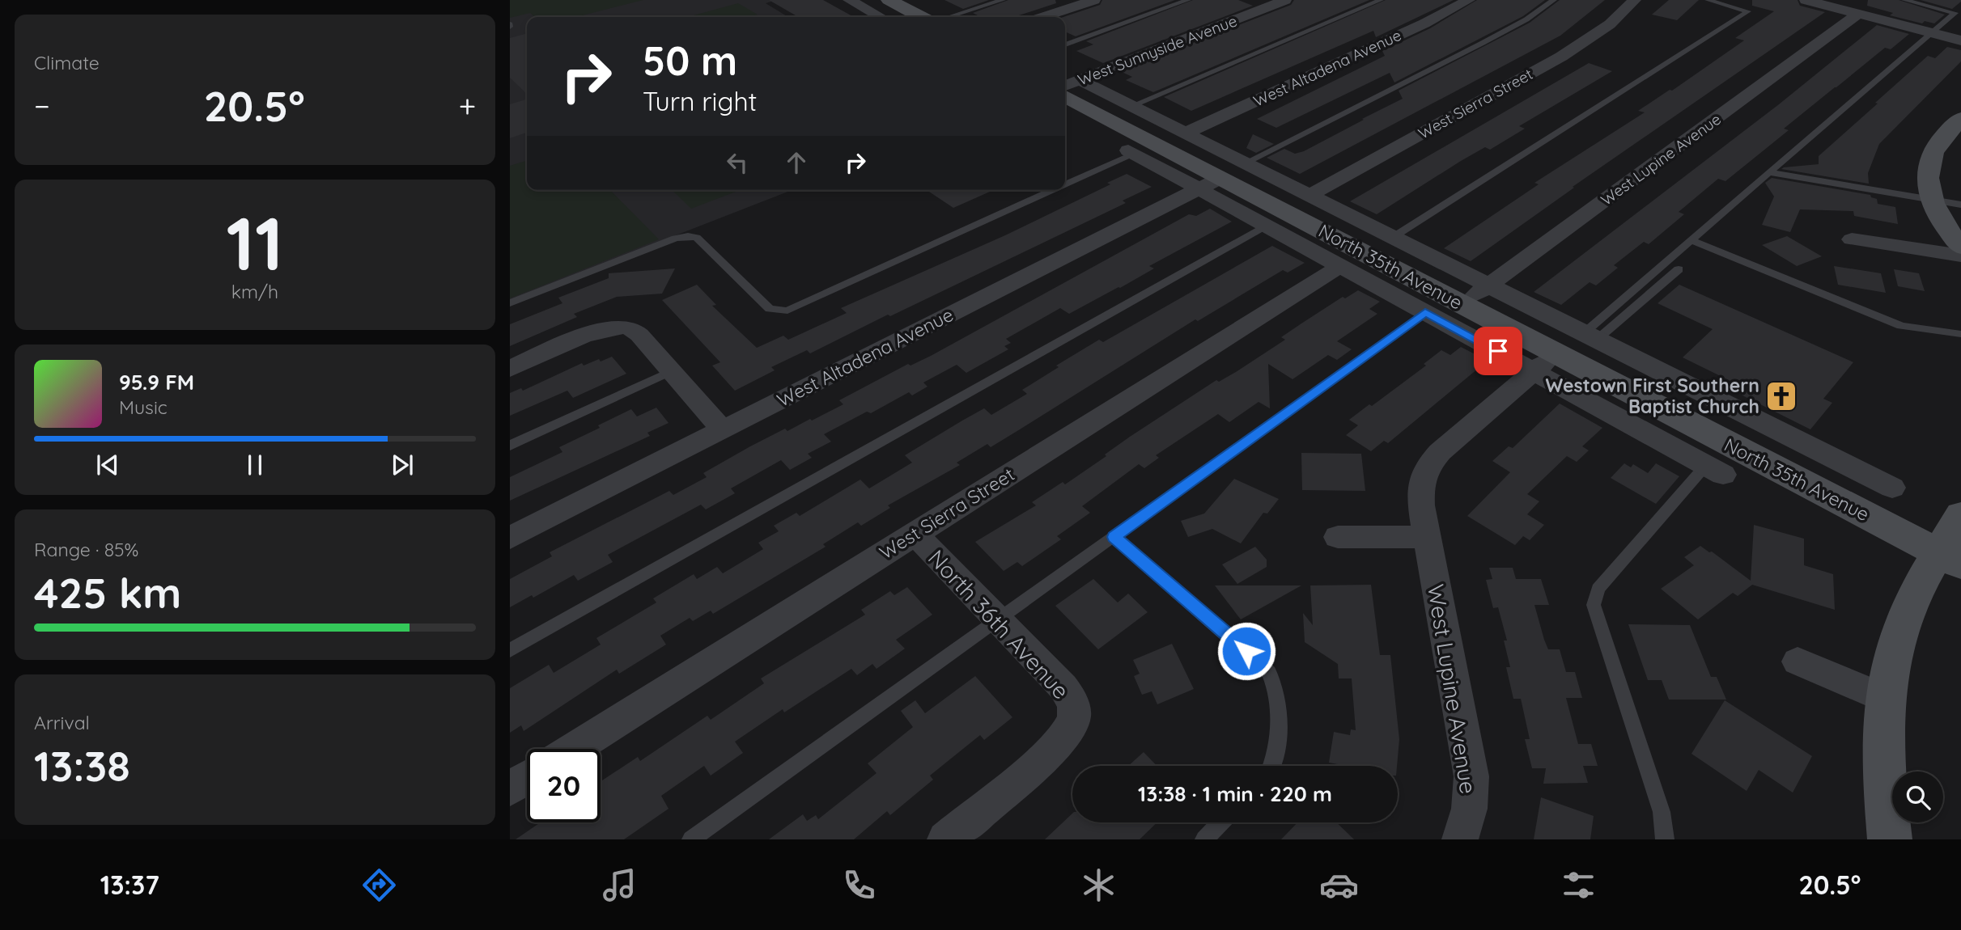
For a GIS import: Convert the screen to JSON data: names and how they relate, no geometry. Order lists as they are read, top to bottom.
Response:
{
  "streets": {
    "main road": ["North 35th Avenue"],
    "street": [
      "West Sunnyside Avenue",
      "West Altadena Avenue",
      "West Sierra Street",
      "West Lupine Avenue",
      "North 36th Avenue"
    ]
  },
  "crossings": [
    ["West Sunnyside Avenue", "North 35th Avenue"],
    ["West Altadena Avenue", "North 35th Avenue"],
    ["West Sierra Street", "North 35th Avenue"],
    ["West Sierra Street", "North 36th Avenue"],
    ["West Lupine Avenue", "North 35th Avenue"]
  ],
  "places": {
    "church": ["Westown First Southern Baptist Church"]
  },
  "page": {
    "tile": [
      "Climate",
      ["11", "km/h"],
      ["Range · 85%", "425 km"],
      ["Arrival", "13:38"]
    ],
    "turn": ["50 m", "Turn right"],
    "heat": ["−", "20.5°", "+"],
    "song": ["95.9 FM", "Music"],
    "limit": "20",
    "trip": "13:38 · 1 min · 220 m",
    "tabs": ["13:37", "20.5°"]
  }
}
